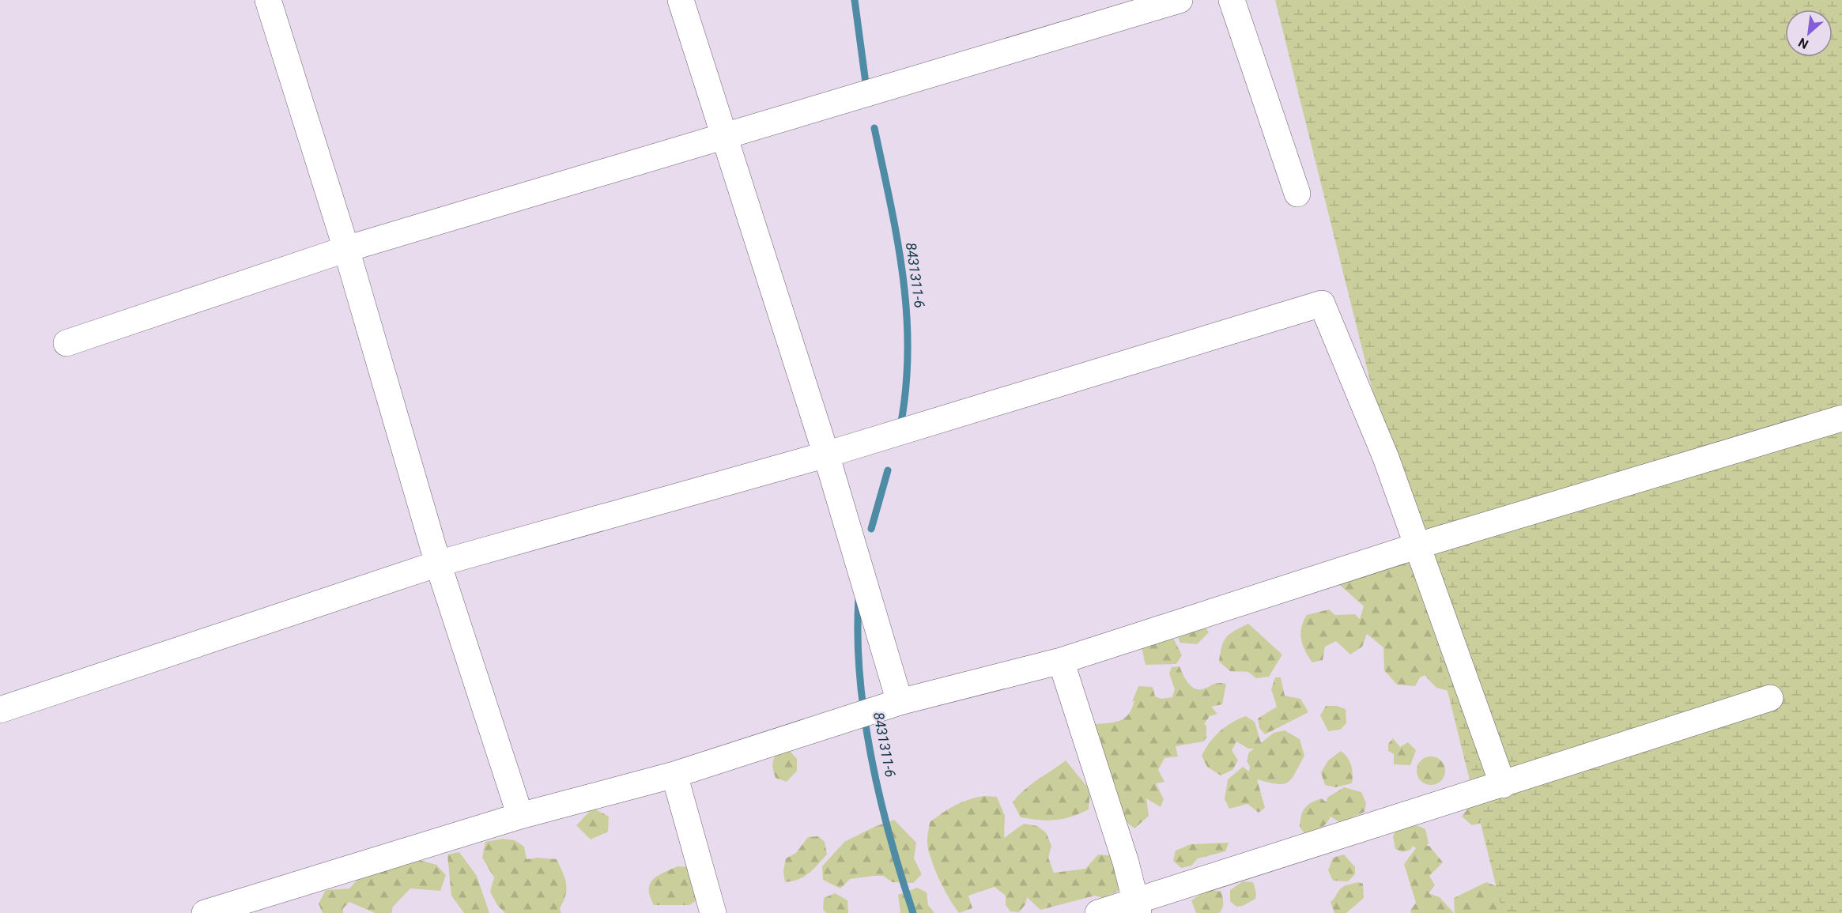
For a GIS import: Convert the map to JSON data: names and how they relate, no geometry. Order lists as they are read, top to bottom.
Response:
{
  "water": ["8431311-6"],
  "north": "bottom left"
}
